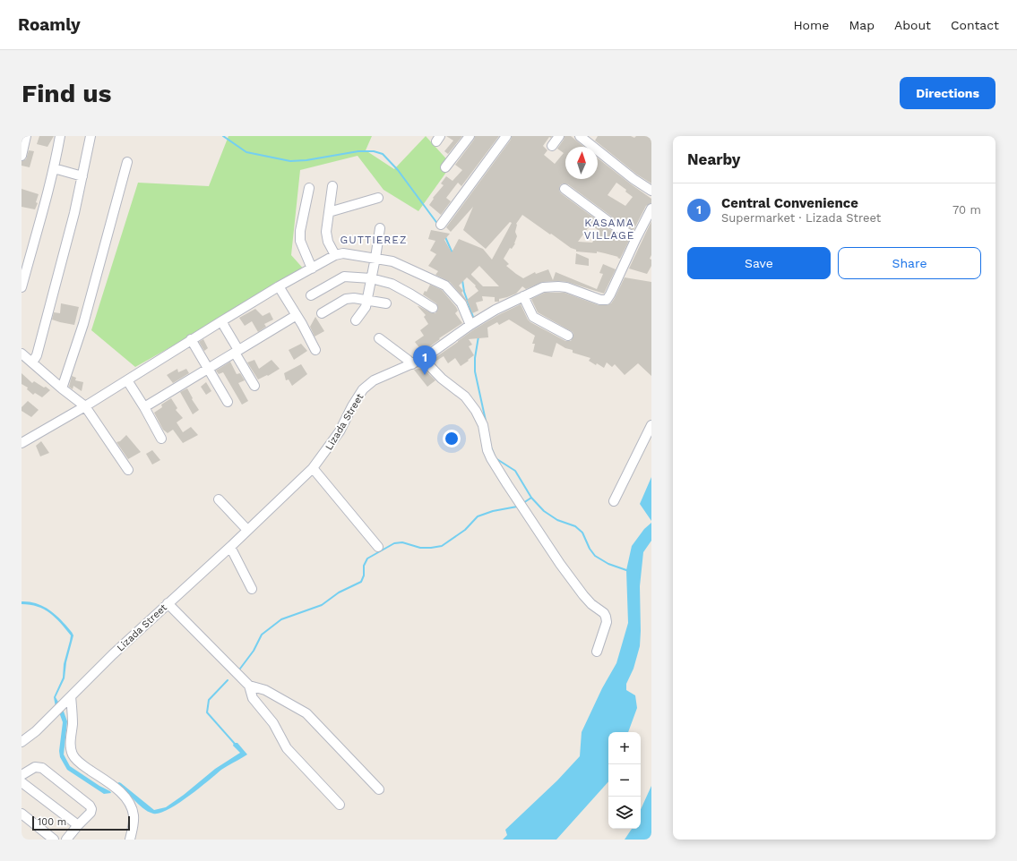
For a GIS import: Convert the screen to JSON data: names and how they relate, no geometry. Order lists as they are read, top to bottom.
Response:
{
  "streets": {
    "street": ["Lizada Street"]
  },
  "districts": ["KASAMA VILLAGE", "GUTTIEREZ"],
  "scale_bar": "100 m",
  "north": "top",
  "page": {
    "header": "Roamly",
    "nav": [
      "Home",
      "Map",
      "About",
      "Contact"
    ],
    "buttons": [
      "Directions",
      ["Save", "Share"]
    ],
    "title": "Find us",
    "heading": "Nearby",
    "list": [
      {
        "mark": "1",
        "name": "Central Convenience",
        "note": "Supermarket · Lizada Street",
        "value": "70 m"
      }
    ],
    "pins": "1",
    "map_buttons": ["+", "−"],
    "scale": "100 m"
  }
}
